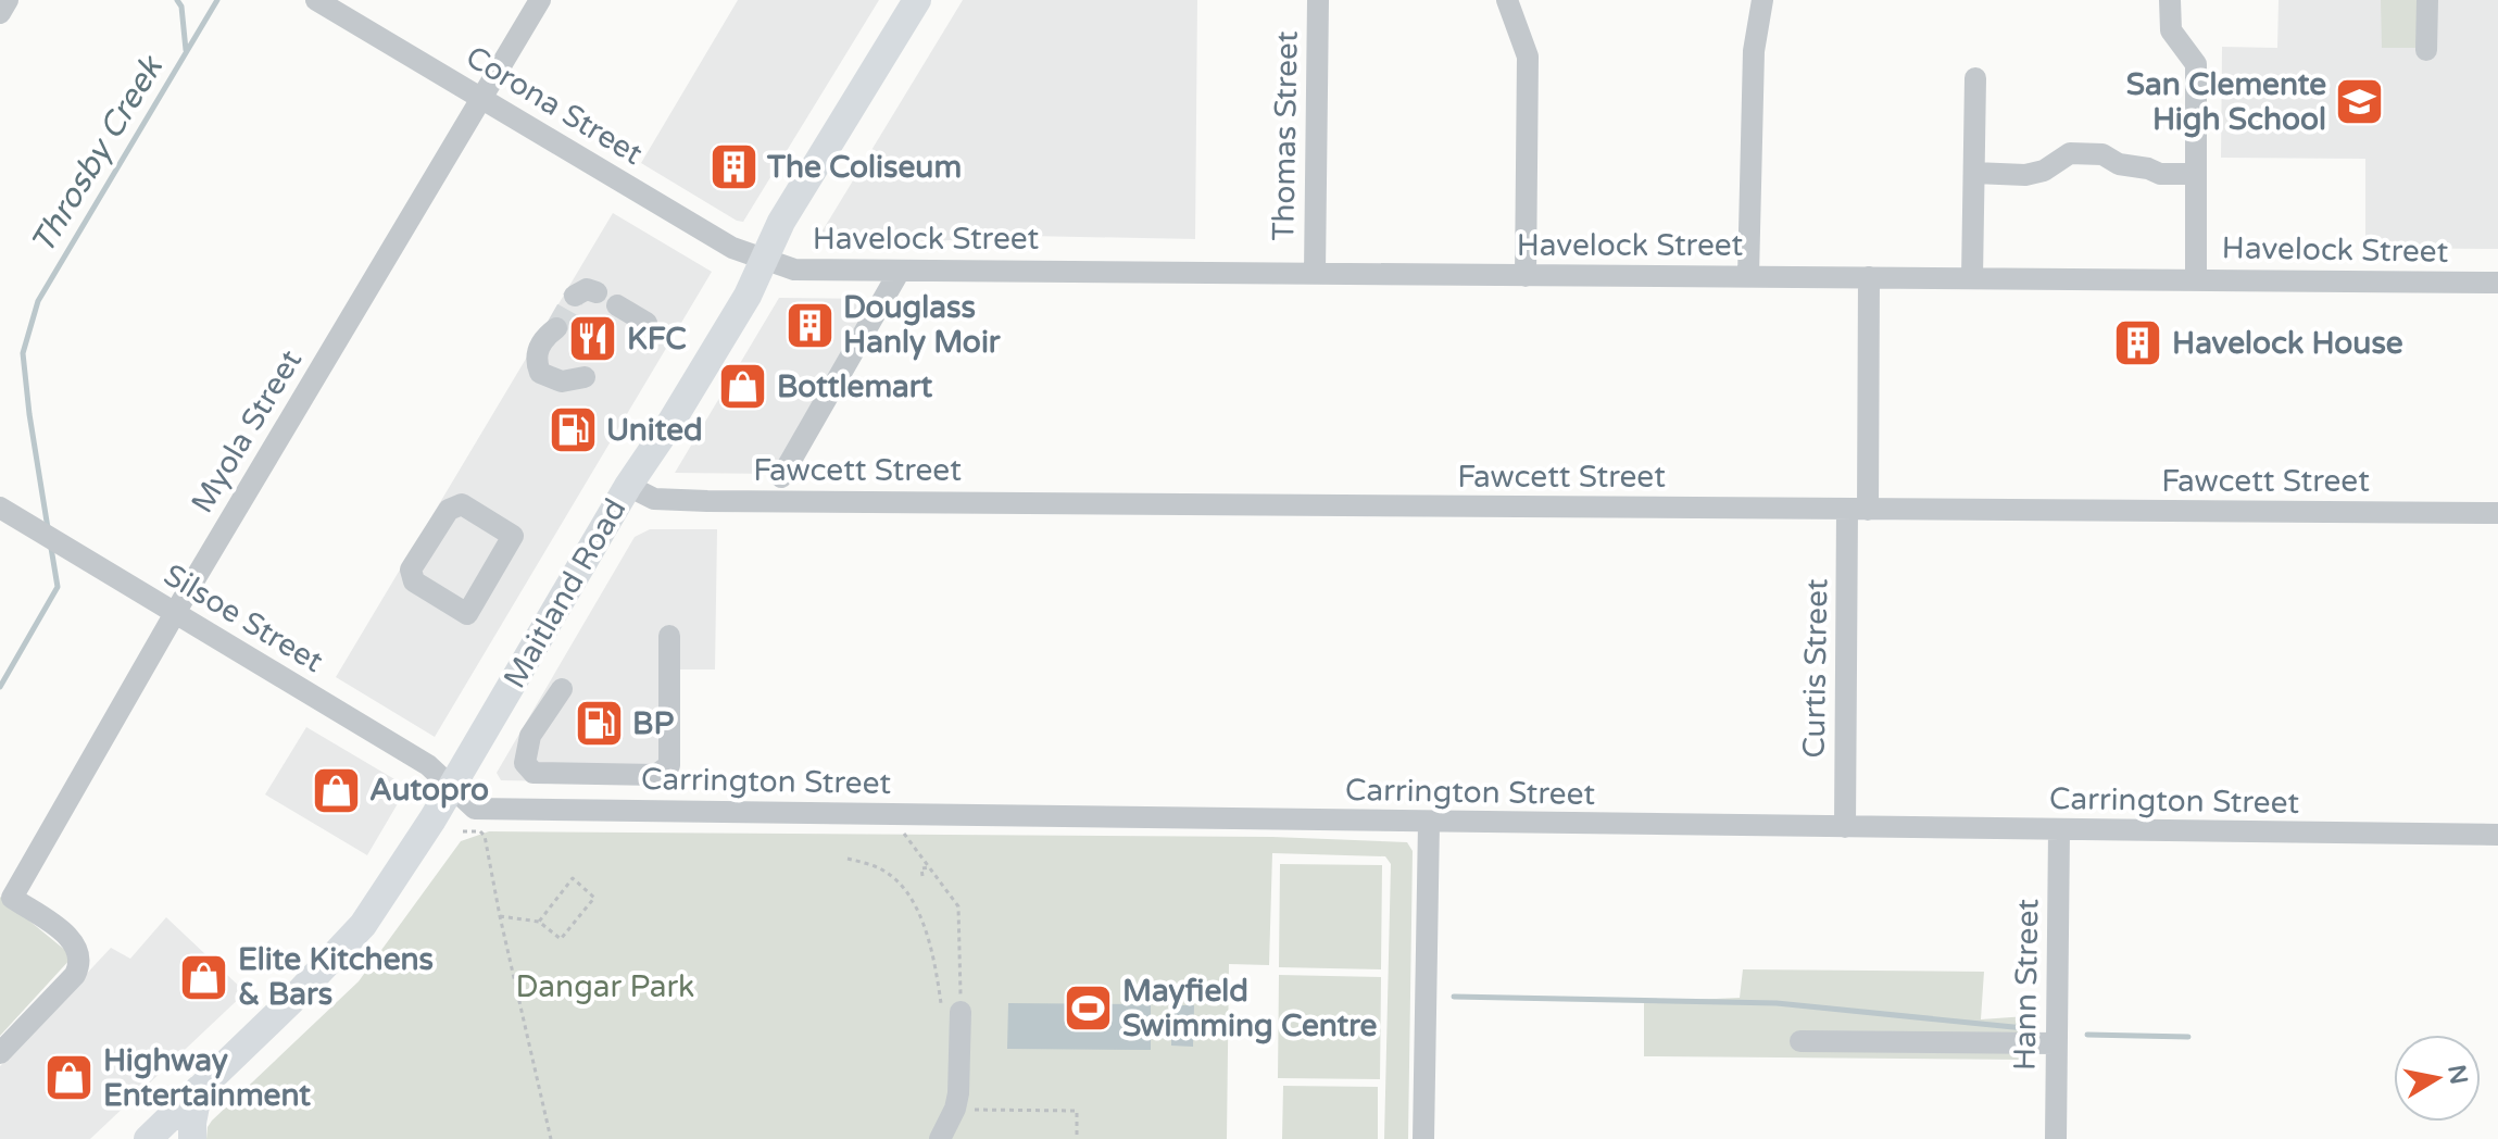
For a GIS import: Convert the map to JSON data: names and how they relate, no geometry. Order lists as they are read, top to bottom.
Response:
{
  "streets": {
    "main road": ["Maitland Road"],
    "street": [
      "Corona Street",
      "Thomas Street",
      "Havelock Street",
      "Myola Street",
      "Fawcett Street",
      "Silsoe Street",
      "Curtis Street",
      "Carrington Street",
      "Hann Street"
    ]
  },
  "crossings": [
    ["Corona Street", "Havelock Street"],
    ["Corona Street", "Myola Street"],
    ["Corona Street", "Maitland Road"],
    ["Thomas Street", "Havelock Street"],
    ["Havelock Street", "Maitland Road"],
    ["Havelock Street", "Curtis Street"],
    ["Myola Street", "Silsoe Street"],
    ["Fawcett Street", "Maitland Road"],
    ["Fawcett Street", "Curtis Street"],
    ["Maitland Road", "Silsoe Street"],
    ["Maitland Road", "Carrington Street"],
    ["Silsoe Street", "Carrington Street"],
    ["Curtis Street", "Carrington Street"],
    ["Carrington Street", "Hann Street"]
  ],
  "water": ["Throsby Creek"],
  "parks": ["Dangar Park"],
  "places": {
    "school or university": ["San Clemente High School"],
    "building": ["The Coliseum", "Douglass Hanly Moir", "Havelock House"],
    "restaurant": ["KFC"],
    "shop": [
      "Bottlemart",
      "Autopro",
      "Elite Kitchens & Bars",
      "Highway Entertainment"
    ],
    "fuel station": ["United", "BP"],
    "sports": ["Mayfield Swimming Centre"]
  },
  "north": "right"
}
